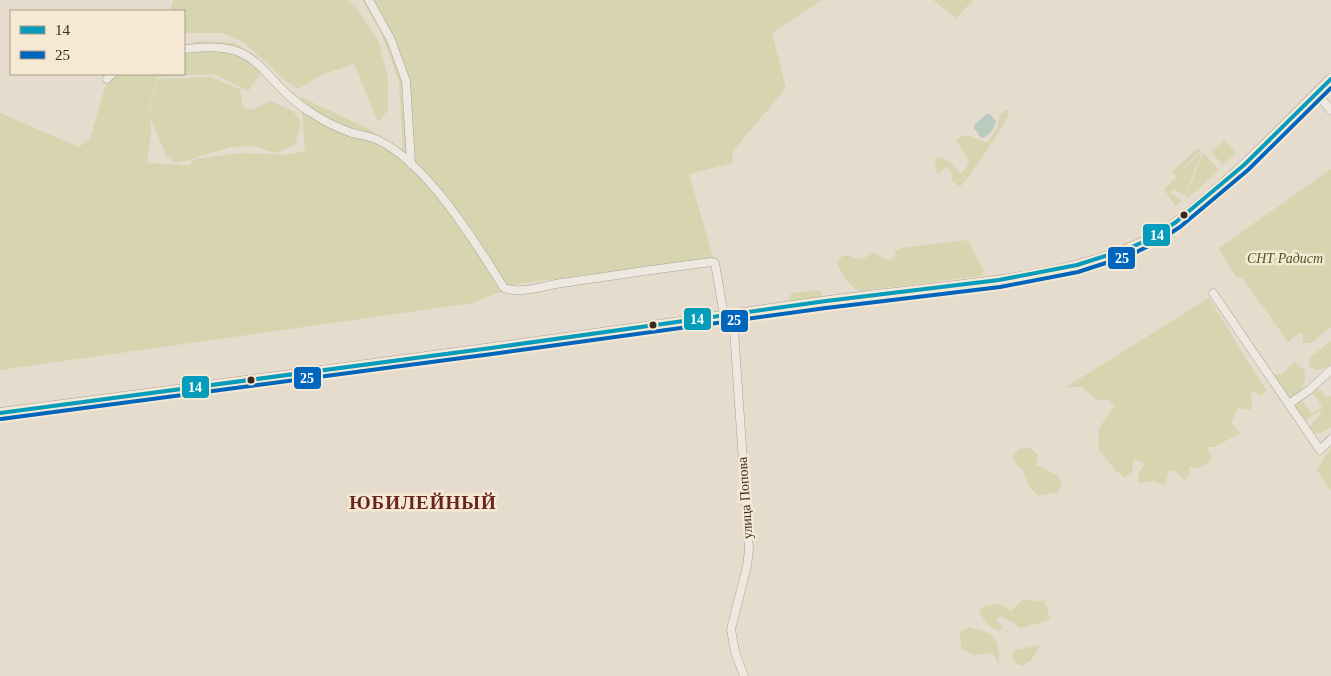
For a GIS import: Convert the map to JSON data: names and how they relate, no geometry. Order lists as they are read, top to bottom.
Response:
{
  "streets": {
    "street": ["улица Попова"]
  },
  "districts": ["ЮБИЛЕЙНЫЙ"],
  "parks": ["СНТ Радист"],
  "lines": ["transit line 14", "transit line 25"],
  "legend": ["14", "25"]
}
